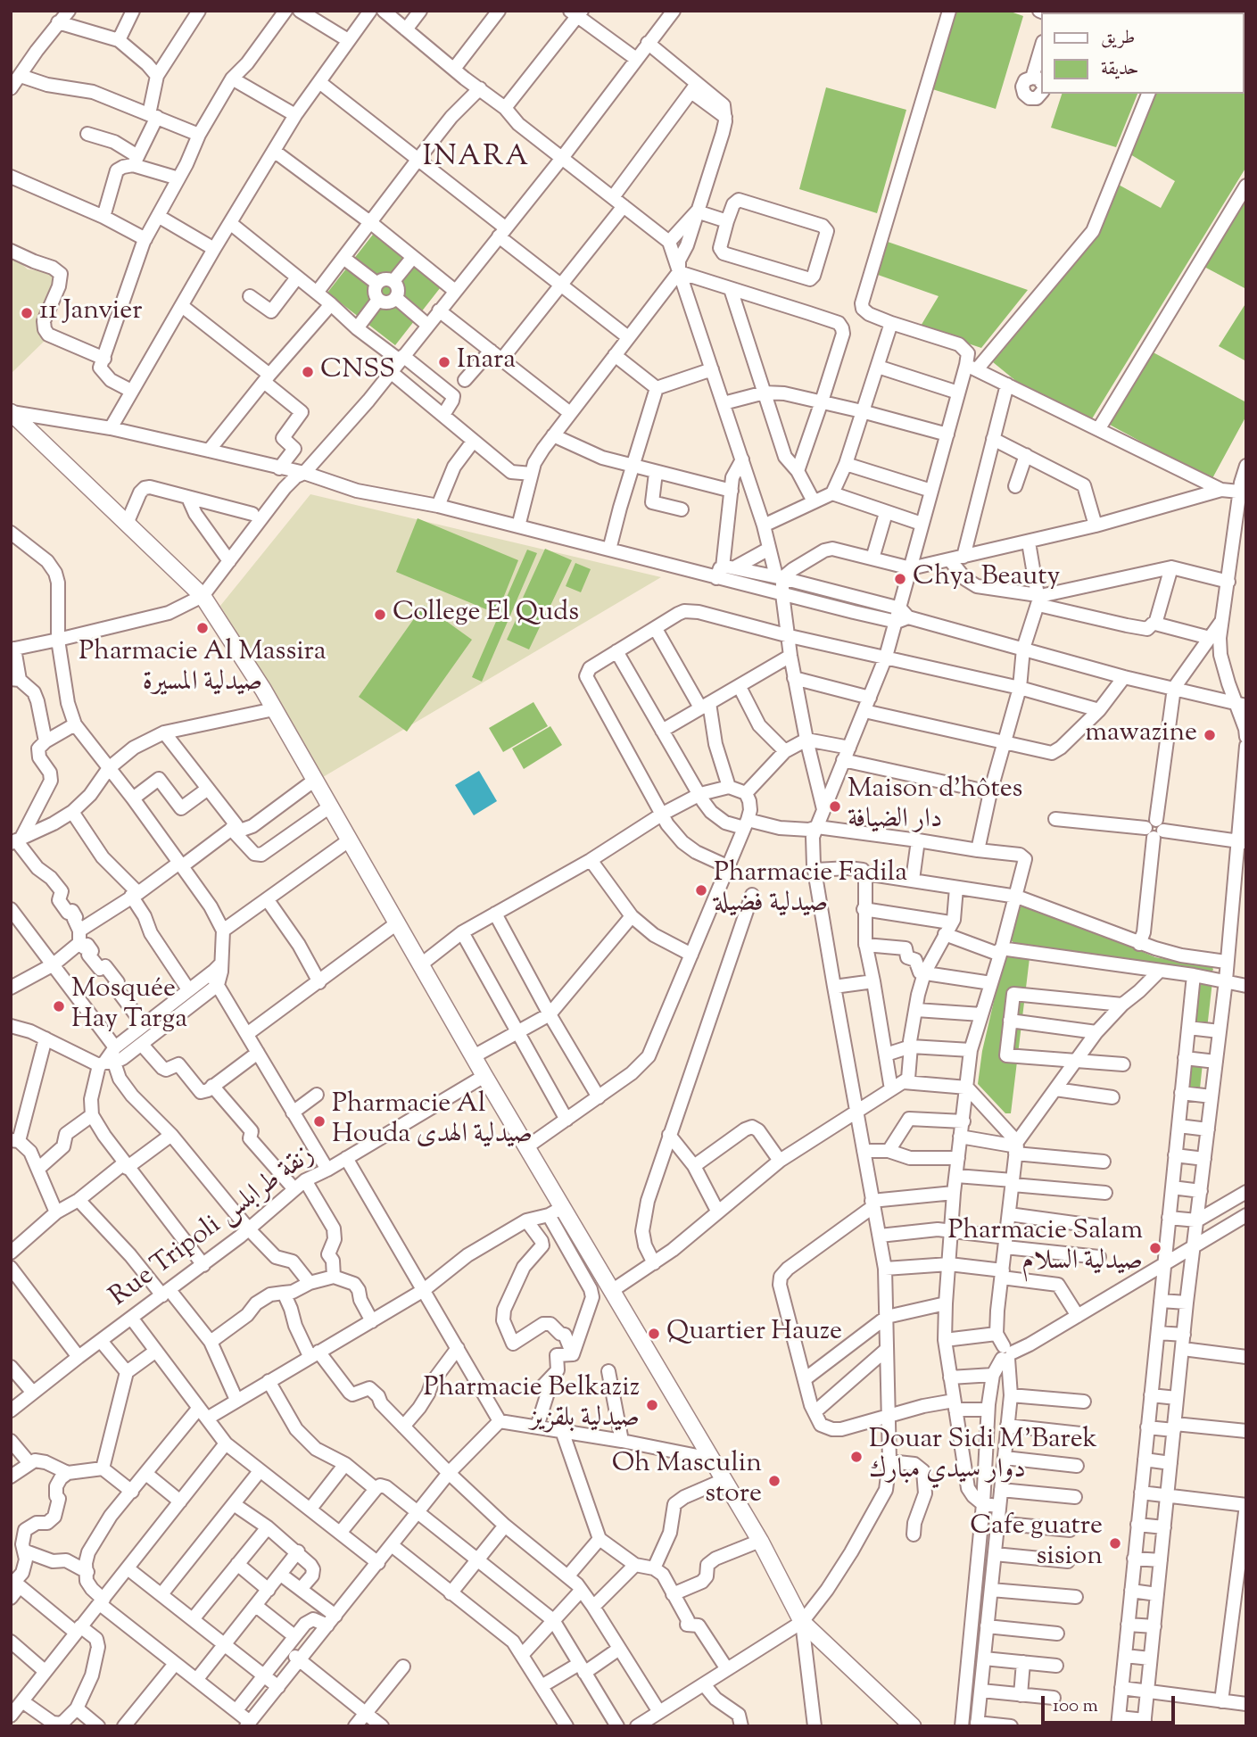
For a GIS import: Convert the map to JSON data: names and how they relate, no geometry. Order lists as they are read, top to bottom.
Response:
{
  "streets": {
    "street": ["Rue Tripoli زنقة طرابلس"]
  },
  "districts": ["INARA"],
  "places": [
    "11 Janvier",
    "Inara",
    "CNSS",
    "Chya Beauty",
    "College El Quds",
    "Pharmacie Al Massira صيدلية المسيرة",
    "mawazine",
    "Maison d'hôtes دار الضيافة",
    "Pharmacie Fadila صيدلية فضيلة",
    "Mosquée Hay Targa",
    "Pharmacie Al Houda صيدلية الهدى",
    "Pharmacie Salam صيدلية السلام",
    "Quartier Hauze",
    "Pharmacie Belkaziz صيدلية بلقزيز",
    "Douar Sidi M'Barek دوار سيدي مبارك",
    "Oh Masculin store",
    "Cafe guatre sision"
  ],
  "legend": ["طريق", "حديقة"],
  "scale_bar": "100 m"
}
